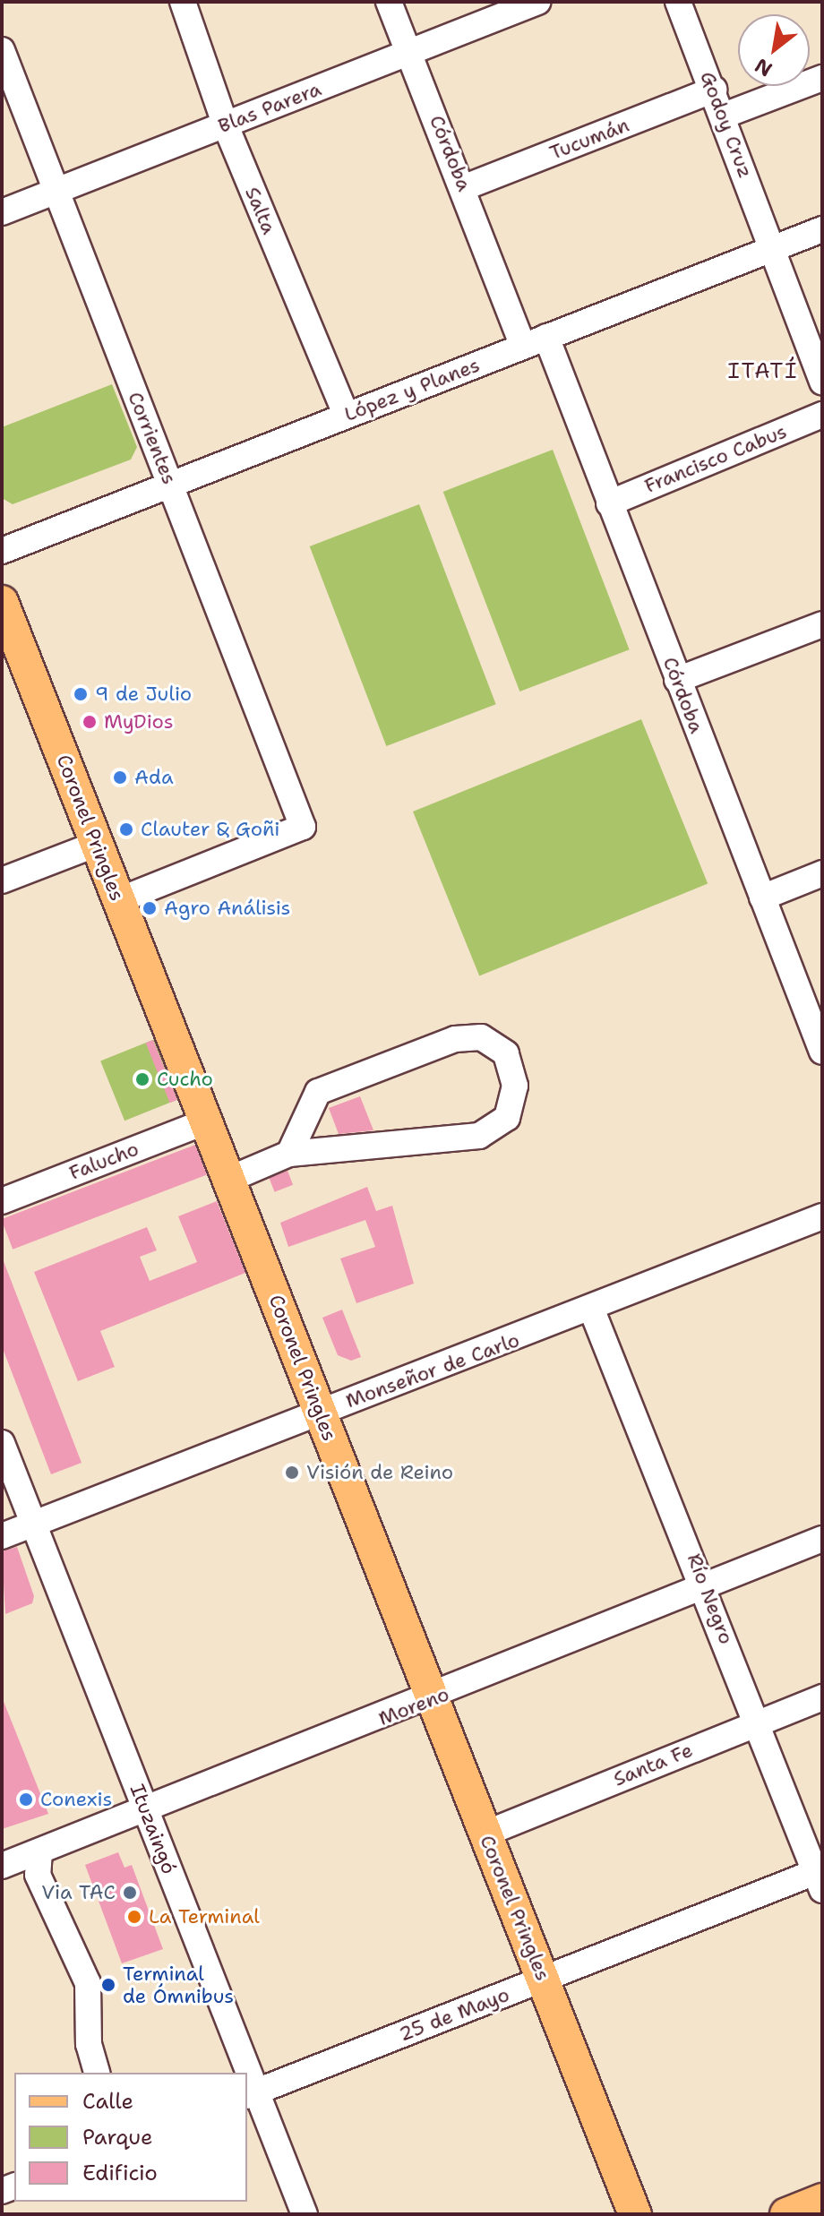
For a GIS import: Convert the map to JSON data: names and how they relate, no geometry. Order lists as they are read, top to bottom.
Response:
{
  "streets": {
    "main road": ["Coronel Pringles"],
    "street": [
      "Blas Parera",
      "Godoy Cruz",
      "Tucumán",
      "Córdoba",
      "Salta",
      "López y Planes",
      "Corrientes",
      "Francisco Cabus",
      "Falucho",
      "Monseñor de Carlo",
      "Río Negro",
      "Moreno",
      "Santa Fe",
      "Ituzaingó",
      "25 de Mayo"
    ]
  },
  "crossings": [
    ["Blas Parera", "Córdoba"],
    ["Blas Parera", "Salta"],
    ["Blas Parera", "Corrientes"],
    ["Godoy Cruz", "Tucumán"],
    ["Godoy Cruz", "López y Planes"],
    ["Tucumán", "Córdoba"],
    ["Córdoba", "López y Planes"],
    ["Córdoba", "Francisco Cabus"],
    ["Salta", "López y Planes"],
    ["López y Planes", "Corrientes"],
    ["Corrientes", "Coronel Pringles"],
    ["Coronel Pringles", "Falucho"],
    ["Coronel Pringles", "Monseñor de Carlo"],
    ["Coronel Pringles", "Moreno"],
    ["Coronel Pringles", "Santa Fe"],
    ["Coronel Pringles", "25 de Mayo"],
    ["Monseñor de Carlo", "Río Negro"],
    ["Monseñor de Carlo", "Ituzaingó"],
    ["Río Negro", "Moreno"],
    ["Río Negro", "Santa Fe"],
    ["Río Negro", "25 de Mayo"],
    ["Moreno", "Ituzaingó"],
    ["Ituzaingó", "25 de Mayo"]
  ],
  "districts": ["ITATÍ"],
  "places": [
    "9 de Julio",
    "MyDios",
    "Ada",
    "Clauter & Goñi",
    "Agro Análisis",
    "Cucho",
    "Visión de Reino",
    "Conexis",
    "Via TAC",
    "La Terminal",
    "Terminal de Ómnibus"
  ],
  "legend": ["Calle", "Parque", "Edificio"],
  "north": "bottom left"
}
